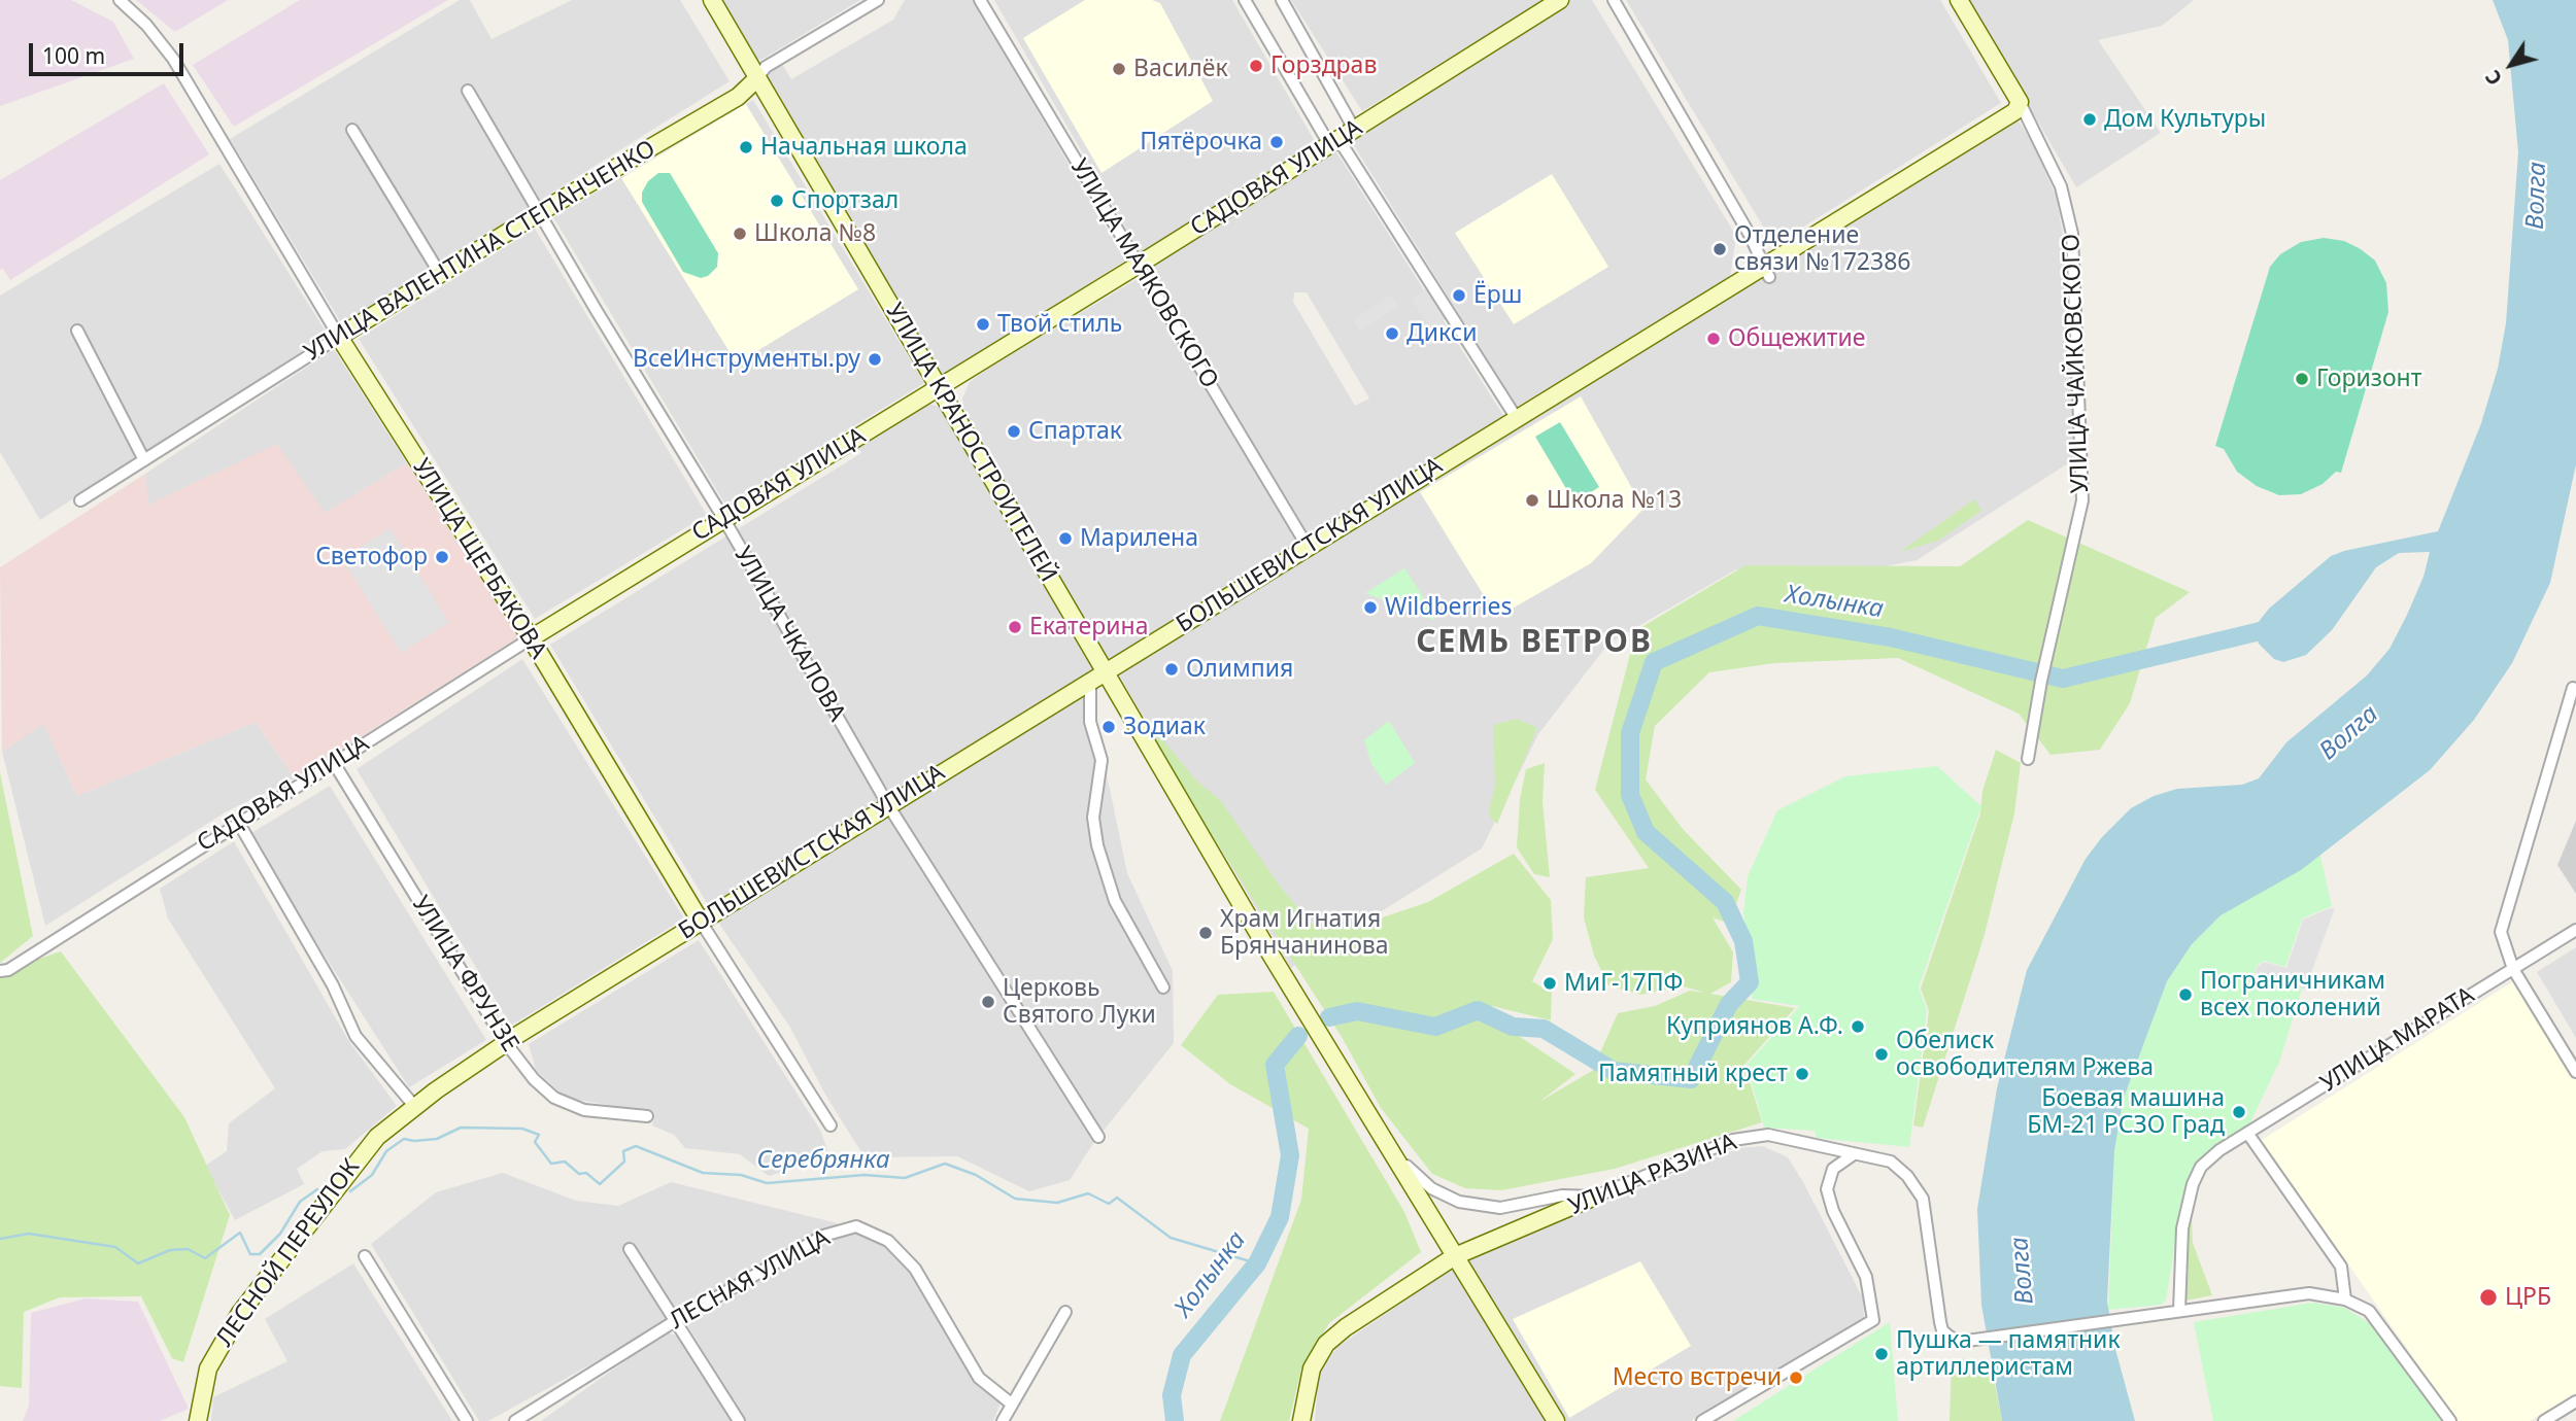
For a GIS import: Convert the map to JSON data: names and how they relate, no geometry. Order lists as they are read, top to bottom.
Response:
{
  "streets": {
    "street": [
      "САДОВАЯ УЛИЦА",
      "УЛИЦА ВАЛЕНТИНА СТЕПАНЧЕНКО",
      "УЛИЦА МАЯКОВСКОГО",
      "УЛИЦА ЧАЙКОВСКОГО",
      "УЛИЦА КРАНОСТРОИТЕЛЕЙ",
      "БОЛЬШЕВИСТСКАЯ УЛИЦА",
      "УЛИЦА ЩЕРБАКОВА",
      "УЛИЦА ЧКАЛОВА",
      "УЛИЦА ФРУНЗЕ",
      "УЛИЦА МАРАТА",
      "УЛИЦА РАЗИНА",
      "ЛЕСНОЙ ПЕРЕУЛОК",
      "ЛЕСНАЯ УЛИЦА"
    ]
  },
  "crossings": [
    ["САДОВАЯ УЛИЦА", "УЛИЦА МАЯКОВСКОГО"],
    ["САДОВАЯ УЛИЦА", "УЛИЦА КРАНОСТРОИТЕЛЕЙ"],
    ["САДОВАЯ УЛИЦА", "УЛИЦА ЩЕРБАКОВА"],
    ["САДОВАЯ УЛИЦА", "УЛИЦА ЧКАЛОВА"],
    ["САДОВАЯ УЛИЦА", "УЛИЦА ФРУНЗЕ"],
    ["УЛИЦА ВАЛЕНТИНА СТЕПАНЧЕНКО", "УЛИЦА КРАНОСТРОИТЕЛЕЙ"],
    ["УЛИЦА ВАЛЕНТИНА СТЕПАНЧЕНКО", "УЛИЦА ЩЕРБАКОВА"],
    ["УЛИЦА ВАЛЕНТИНА СТЕПАНЧЕНКО", "УЛИЦА ЧКАЛОВА"],
    ["УЛИЦА МАЯКОВСКОГО", "БОЛЬШЕВИСТСКАЯ УЛИЦА"],
    ["УЛИЦА ЧАЙКОВСКОГО", "БОЛЬШЕВИСТСКАЯ УЛИЦА"],
    ["УЛИЦА КРАНОСТРОИТЕЛЕЙ", "БОЛЬШЕВИСТСКАЯ УЛИЦА"],
    ["УЛИЦА КРАНОСТРОИТЕЛЕЙ", "УЛИЦА РАЗИНА"],
    ["БОЛЬШЕВИСТСКАЯ УЛИЦА", "УЛИЦА ЩЕРБАКОВА"],
    ["БОЛЬШЕВИСТСКАЯ УЛИЦА", "УЛИЦА ЧКАЛОВА"],
    ["БОЛЬШЕВИСТСКАЯ УЛИЦА", "УЛИЦА ФРУНЗЕ"],
    ["БОЛЬШЕВИСТСКАЯ УЛИЦА", "ЛЕСНОЙ ПЕРЕУЛОК"],
    ["УЛИЦА МАРАТА", "УЛИЦА РАЗИНА"]
  ],
  "districts": ["СЕМЬ ВЕТРОВ"],
  "water": ["Волга", "Холынка", "Серебрянка"],
  "places": [
    "Горздрав",
    "Василёк",
    "Дом Культуры",
    "Пятёрочка",
    "Начальная школа",
    "Спортзал",
    "Школа №8",
    "Отделение связи №172386",
    "Ёрш",
    "Твой стиль",
    "Дикси",
    "Общежитие",
    "ВсеИнструменты.ру",
    "Горизонт",
    "Спартак",
    "Школа №13",
    "Марилена",
    "Светофор",
    "Wildberries",
    "Екатерина",
    "Олимпия",
    "Зодиак",
    "Храм Игнатия Брянчанинова",
    "МиГ-17ПФ",
    "Пограничникам всех поколений",
    "Церковь Святого Луки",
    "Куприянов А.Ф.",
    "Обелиск освободителям Ржева",
    "Памятный крест",
    "Боевая машина БМ-21 РСЗО Град",
    "ЦРБ",
    "Пушка — памятник артиллеристам",
    "Место встречи"
  ],
  "scale_bar": "100 m",
  "north": "bottom left"
}
